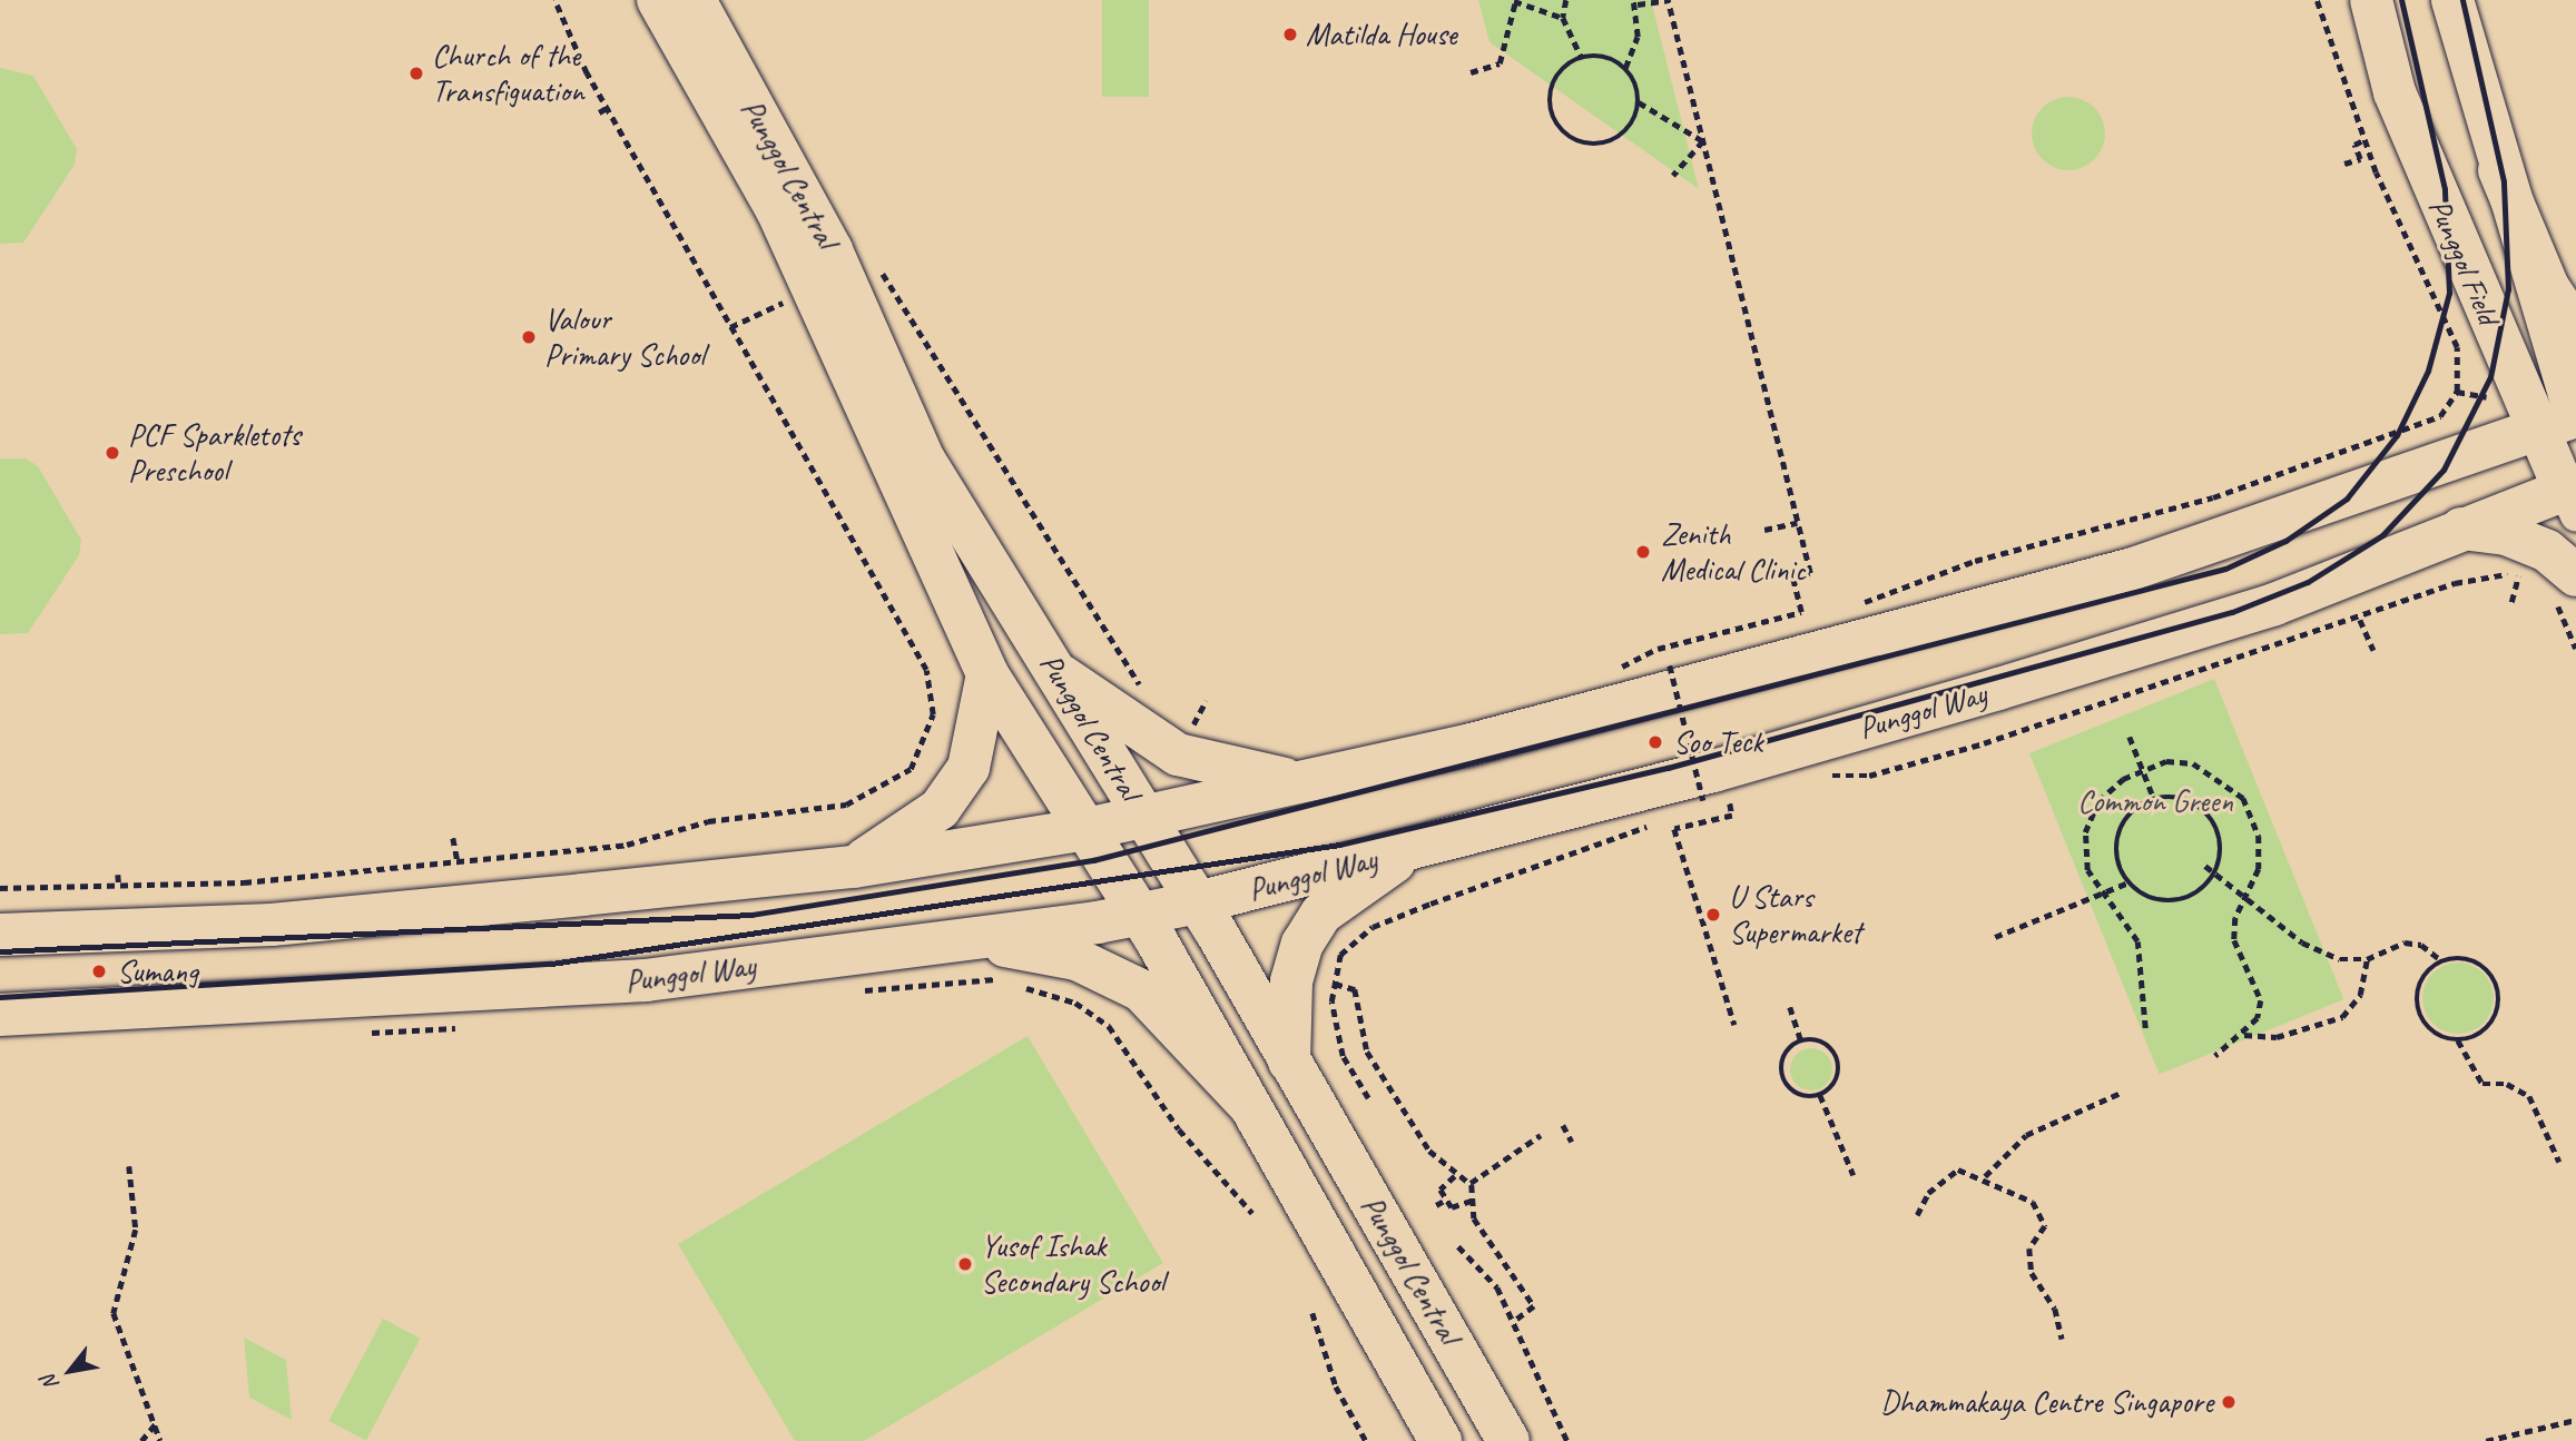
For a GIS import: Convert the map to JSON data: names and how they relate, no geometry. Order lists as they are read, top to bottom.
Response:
{
  "streets": {
    "main road": ["Punggol Central", "Punggol Field", "Punggol Way"]
  },
  "crossings": [
    ["Punggol Central", "Punggol Way"],
    ["Punggol Field", "Punggol Way"]
  ],
  "parks": ["Common Green"],
  "places": [
    "Matilda House",
    "Church of the Transfiguation",
    "Valour Primary School",
    "PCF Sparkletots Preschool",
    "Zenith Medical Clinic",
    "Soo Teck",
    "U Stars Supermarket",
    "Sumang",
    "Yusof Ishak Secondary School",
    "Dhammakaya Centre Singapore"
  ],
  "north": "bottom left"
}
